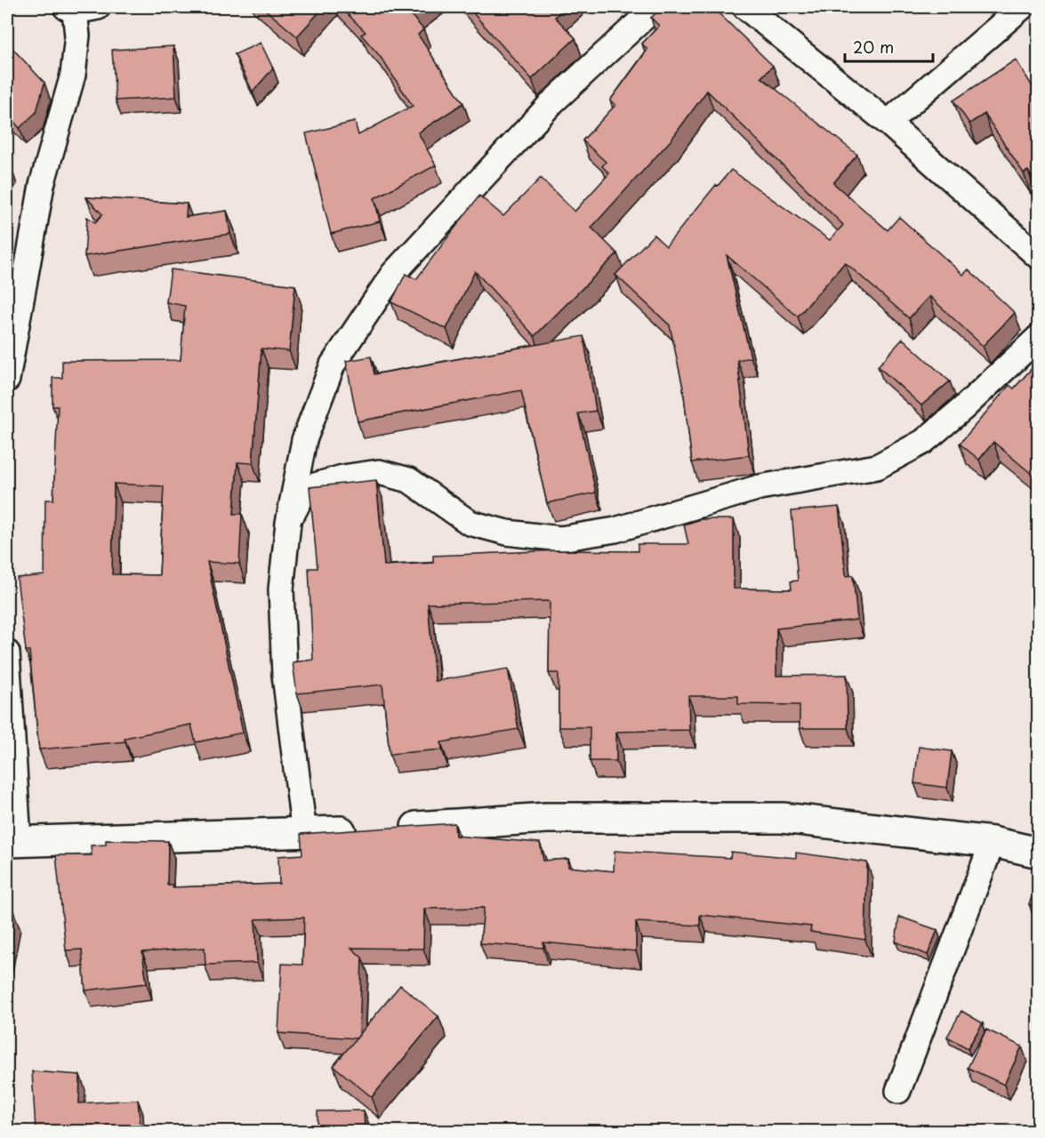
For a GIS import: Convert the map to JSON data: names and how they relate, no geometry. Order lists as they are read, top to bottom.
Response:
{
  "scale_bar": "20 m"
}
